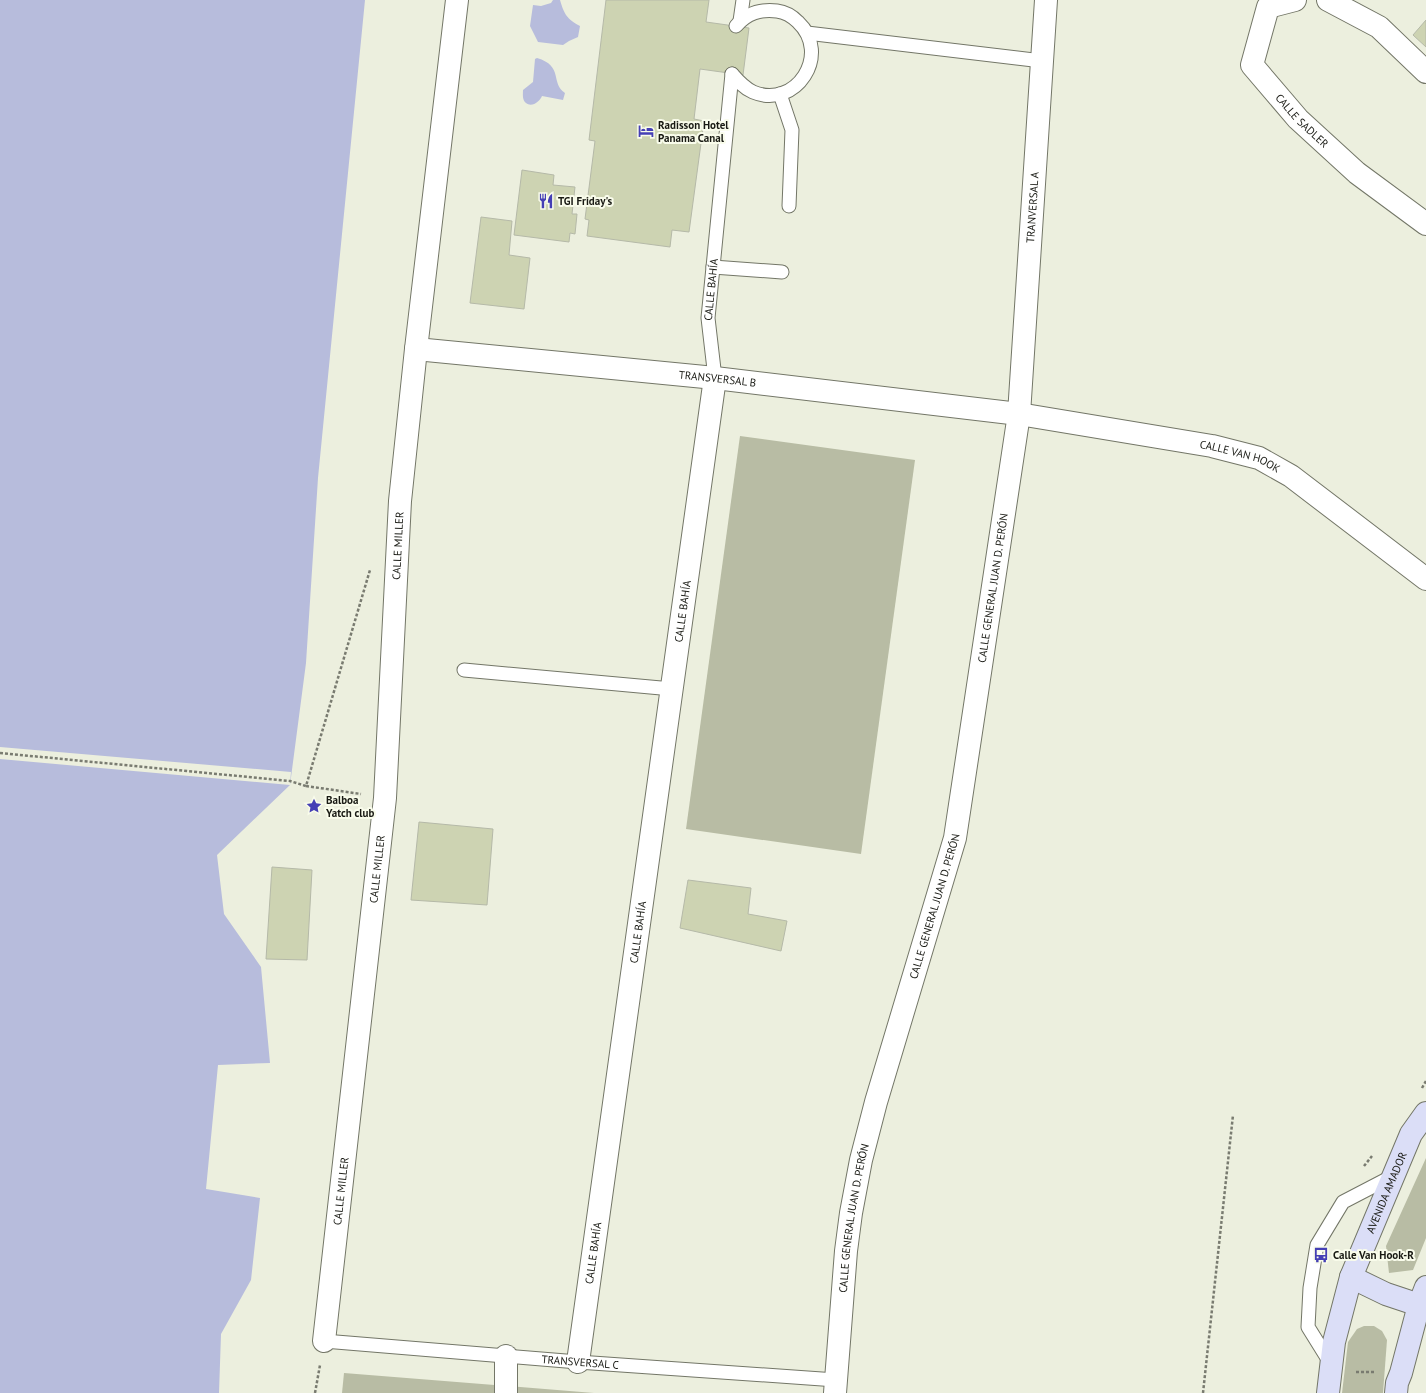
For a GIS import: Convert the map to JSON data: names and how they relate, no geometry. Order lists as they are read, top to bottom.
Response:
{
  "streets": {
    "main road": ["AVENIDA AMADOR"],
    "street": [
      "CALLE SADLER",
      "TRANVERSAL A",
      "CALLE BAHÍA",
      "TRANSVERSAL B",
      "CALLE VAN HOOK",
      "CALLE MILLER",
      "CALLE GENERAL JUAN D. PERÓN"
    ],
    "lane": ["TRANSVERSAL C"]
  },
  "crossings": [
    ["TRANVERSAL A", "TRANSVERSAL B"],
    ["TRANVERSAL A", "CALLE VAN HOOK"],
    ["TRANVERSAL A", "CALLE GENERAL JUAN D. PERÓN"],
    ["CALLE BAHÍA", "TRANSVERSAL B"],
    ["CALLE BAHÍA", "TRANSVERSAL C"],
    ["TRANSVERSAL B", "CALLE VAN HOOK"],
    ["TRANSVERSAL B", "CALLE MILLER"],
    ["TRANSVERSAL B", "CALLE GENERAL JUAN D. PERÓN"],
    ["CALLE VAN HOOK", "CALLE GENERAL JUAN D. PERÓN"],
    ["CALLE MILLER", "TRANSVERSAL C"],
    ["CALLE GENERAL JUAN D. PERÓN", "TRANSVERSAL C"]
  ],
  "places": {
    "hotel": ["Radisson Hotel Panama Canal"],
    "restaurant": ["TGI Friday's"],
    "place": ["Balboa Yatch club"],
    "bus stop": ["Calle Van Hook-R"]
  }
}
